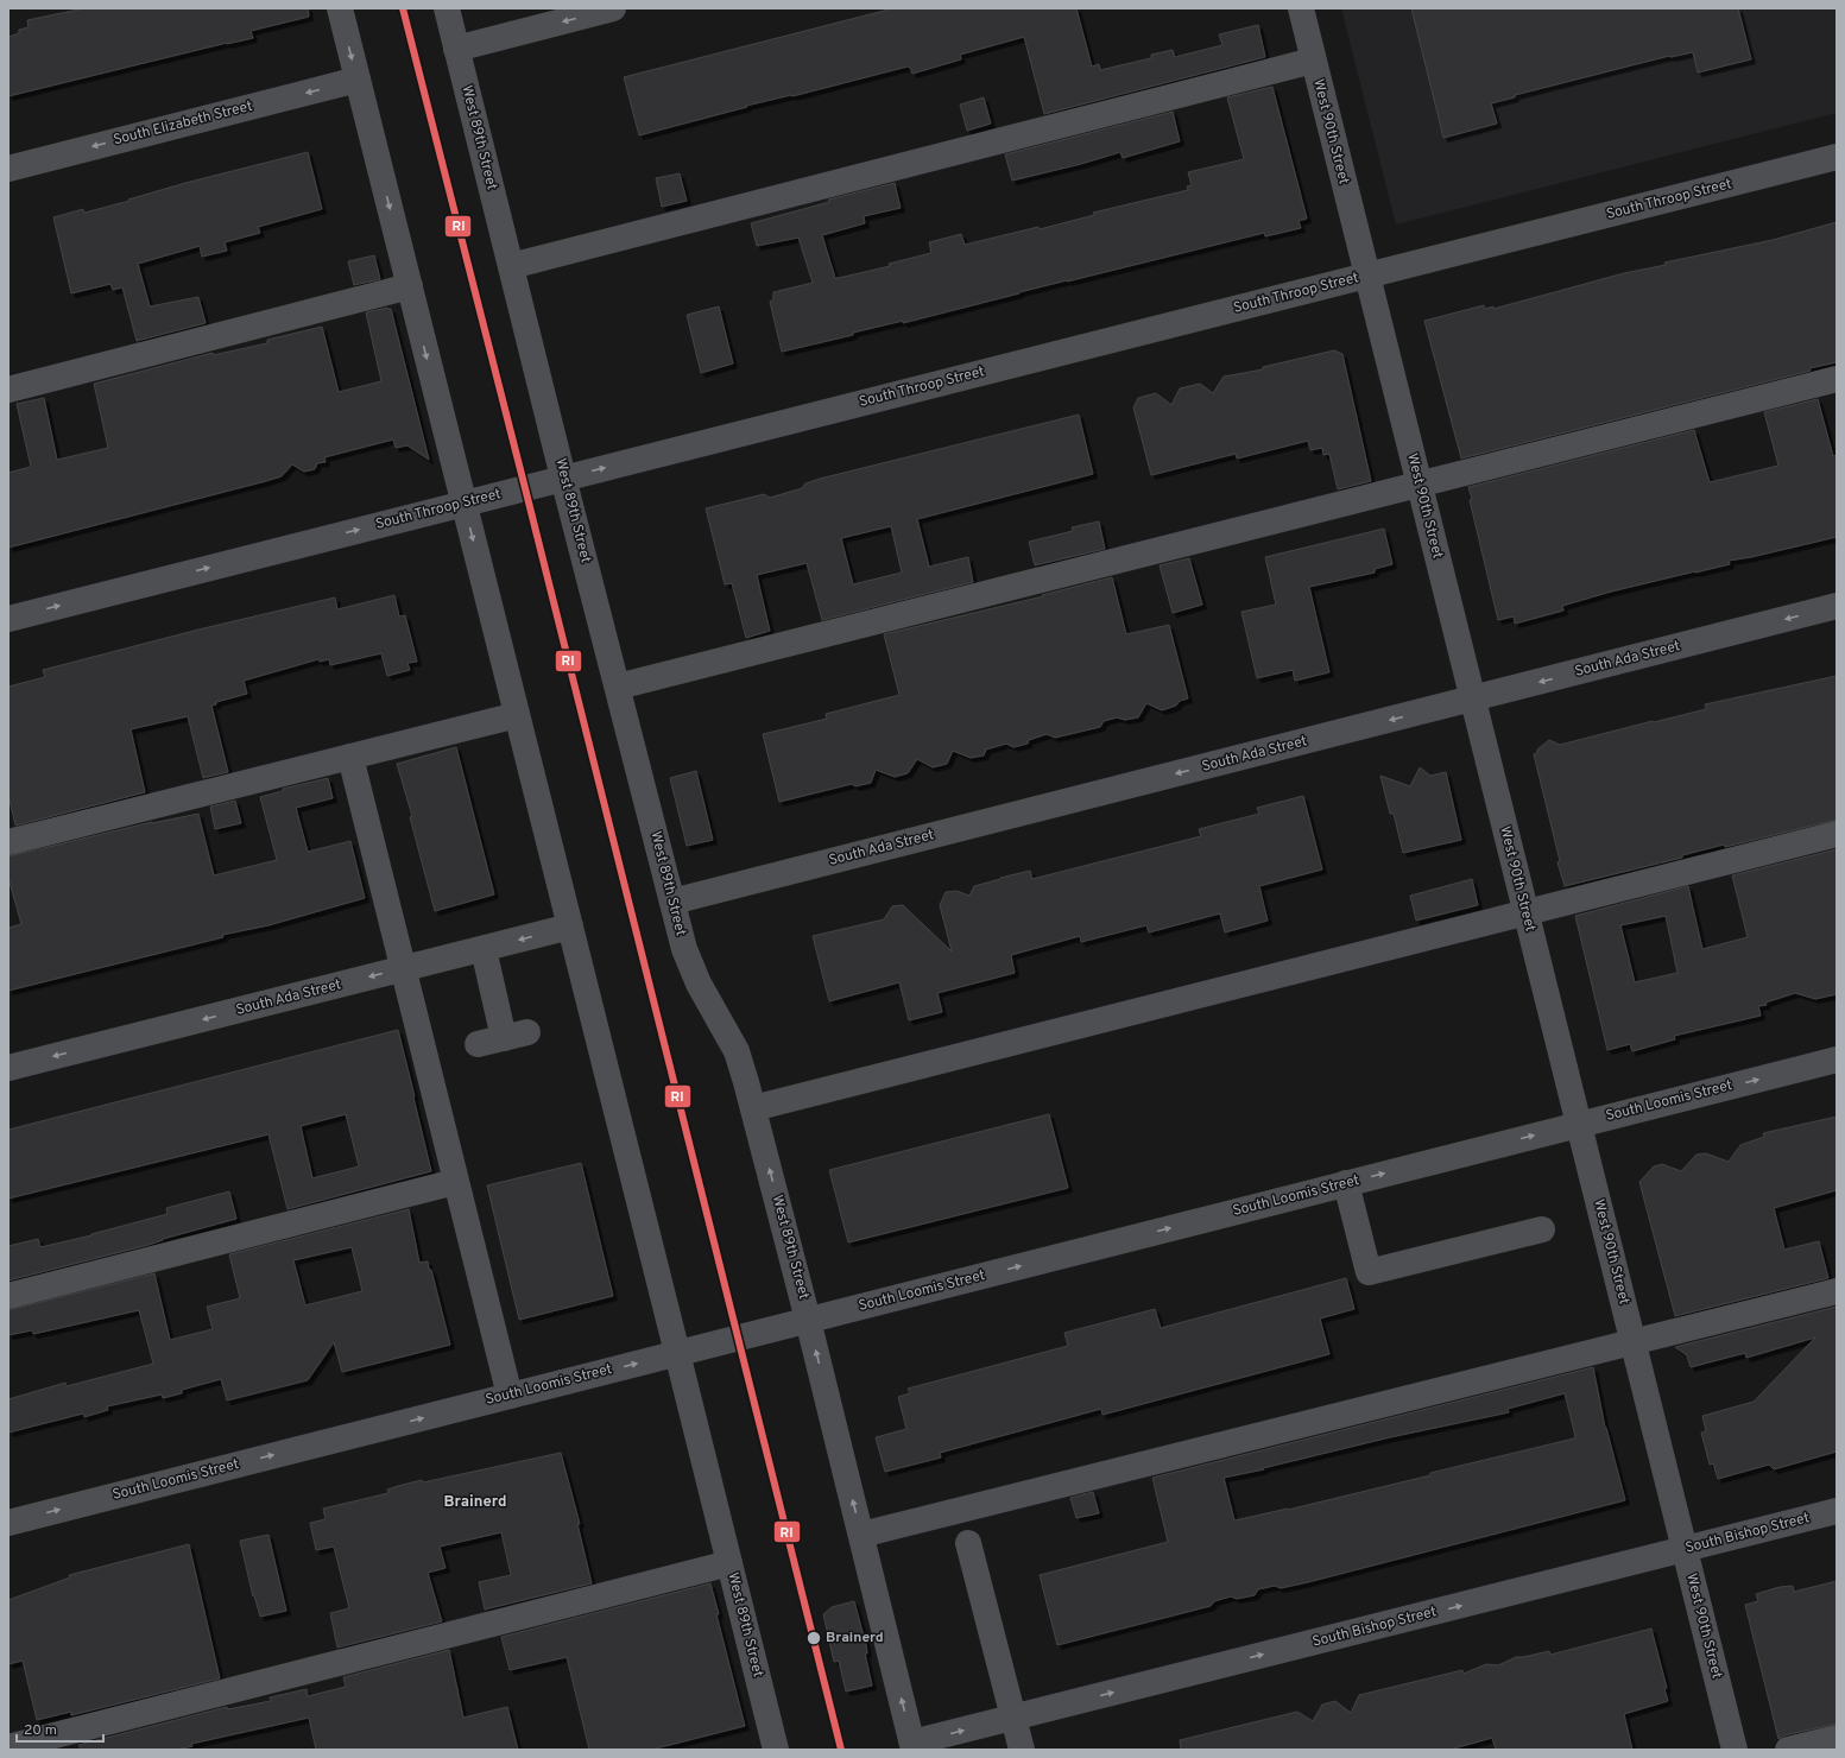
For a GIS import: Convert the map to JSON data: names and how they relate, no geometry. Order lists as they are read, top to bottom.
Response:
{
  "streets": {
    "street": [
      "South Elizabeth Street",
      "West 90th Street",
      "West 89th Street",
      "South Throop Street",
      "South Ada Street",
      "South Loomis Street",
      "South Bishop Street"
    ]
  },
  "crossings": [
    ["South Elizabeth Street", "West 89th Street"],
    ["West 90th Street", "South Throop Street"],
    ["West 90th Street", "South Ada Street"],
    ["West 90th Street", "South Loomis Street"],
    ["West 90th Street", "South Bishop Street"],
    ["West 89th Street", "South Throop Street"],
    ["West 89th Street", "South Ada Street"],
    ["West 89th Street", "South Loomis Street"],
    ["West 89th Street", "South Bishop Street"]
  ],
  "districts": ["Brainerd"],
  "places": ["Brainerd"],
  "lines": ["transit line RI"],
  "scale_bar": "20 m"
}
